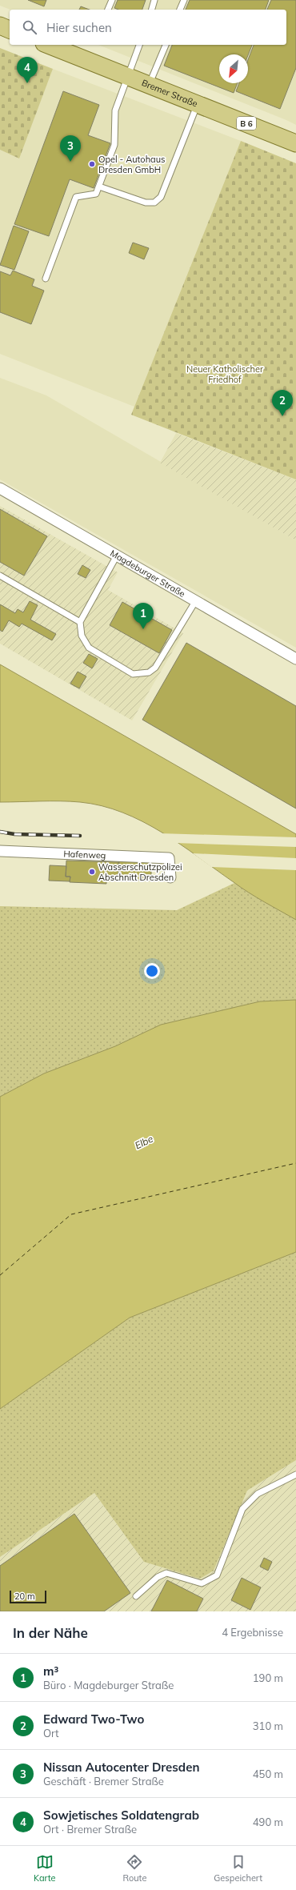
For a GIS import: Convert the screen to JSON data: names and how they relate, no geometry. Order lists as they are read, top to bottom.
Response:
{
  "streets": {
    "main road": ["Bremer Straße", "B 6"],
    "street": ["Magdeburger Straße", "Hafenweg"]
  },
  "water": ["Elbe"],
  "parks": ["Neuer Katholischer Friedhof"],
  "places": ["Opel - Autohaus Dresden GmbH", "Wasserschutzpolizei Abschnitt Dresden"],
  "scale_bar": "20 m",
  "north": "bottom left",
  "page": {
    "search": "Hier suchen",
    "pins": [
      "4",
      "3",
      "2",
      "1"
    ],
    "scale": "20 m",
    "heading": ["In der Nähe", "4 Ergebnisse"],
    "list": [
      {
        "mark": "1",
        "name": "m³",
        "note": "Büro · Magdeburger Straße",
        "value": "190 m"
      },
      {
        "mark": "2",
        "name": "Edward Two-Two",
        "note": "Ort",
        "value": "310 m"
      },
      {
        "mark": "3",
        "name": "Nissan Autocenter Dresden",
        "note": "Geschäft · Bremer Straße",
        "value": "450 m"
      },
      {
        "mark": "4",
        "name": "Sowjetisches Soldatengrab",
        "note": "Ort · Bremer Straße",
        "value": "490 m"
      }
    ],
    "nav": ["Karte", "Route", "Gespeichert"]
  }
}
